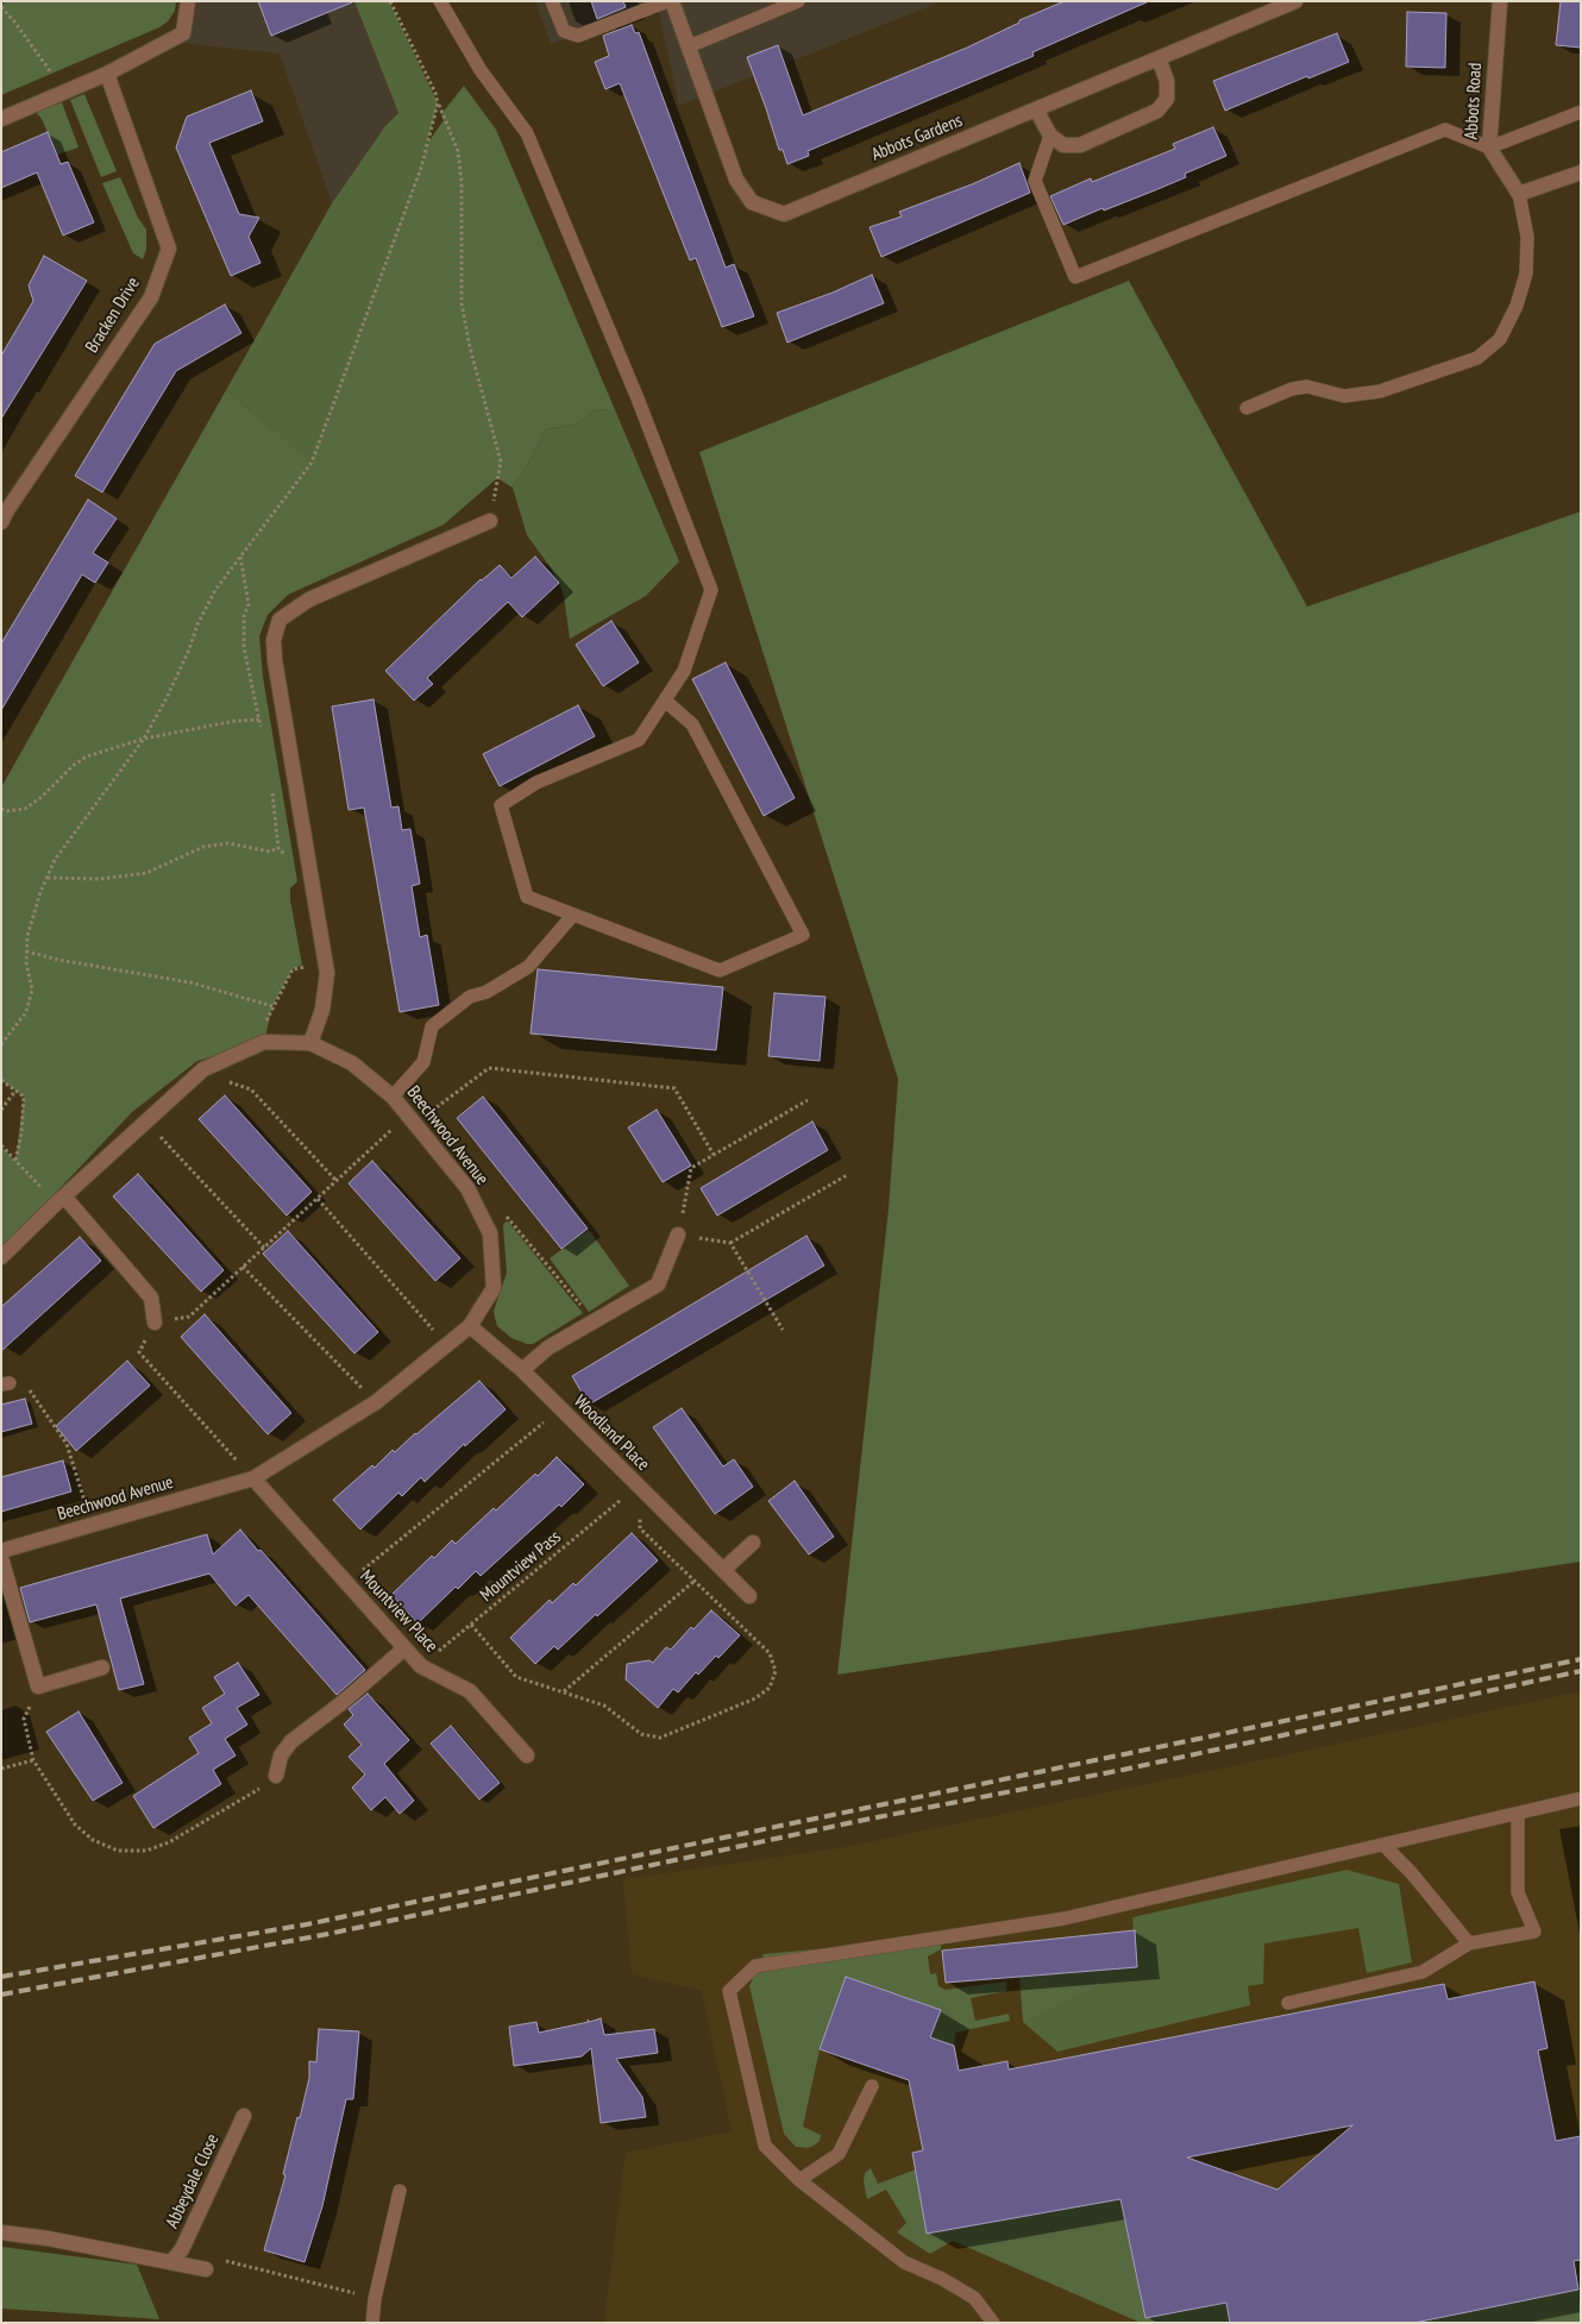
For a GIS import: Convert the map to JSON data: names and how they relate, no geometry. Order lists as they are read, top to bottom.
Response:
{
  "streets": {
    "street": [
      "Abbots Road",
      "Abbots Gardens",
      "Bracken Drive",
      "Beechwood Avenue",
      "Woodland Place",
      "Mountview Place",
      "Abbeydale Close"
    ],
    "path": ["Mountview Pass"]
  },
  "crossings": [
    ["Beechwood Avenue", "Woodland Place"],
    ["Beechwood Avenue", "Mountview Place"],
    ["Woodland Place", "Mountview Pass"],
    ["Mountview Pass", "Mountview Place"]
  ]
}
